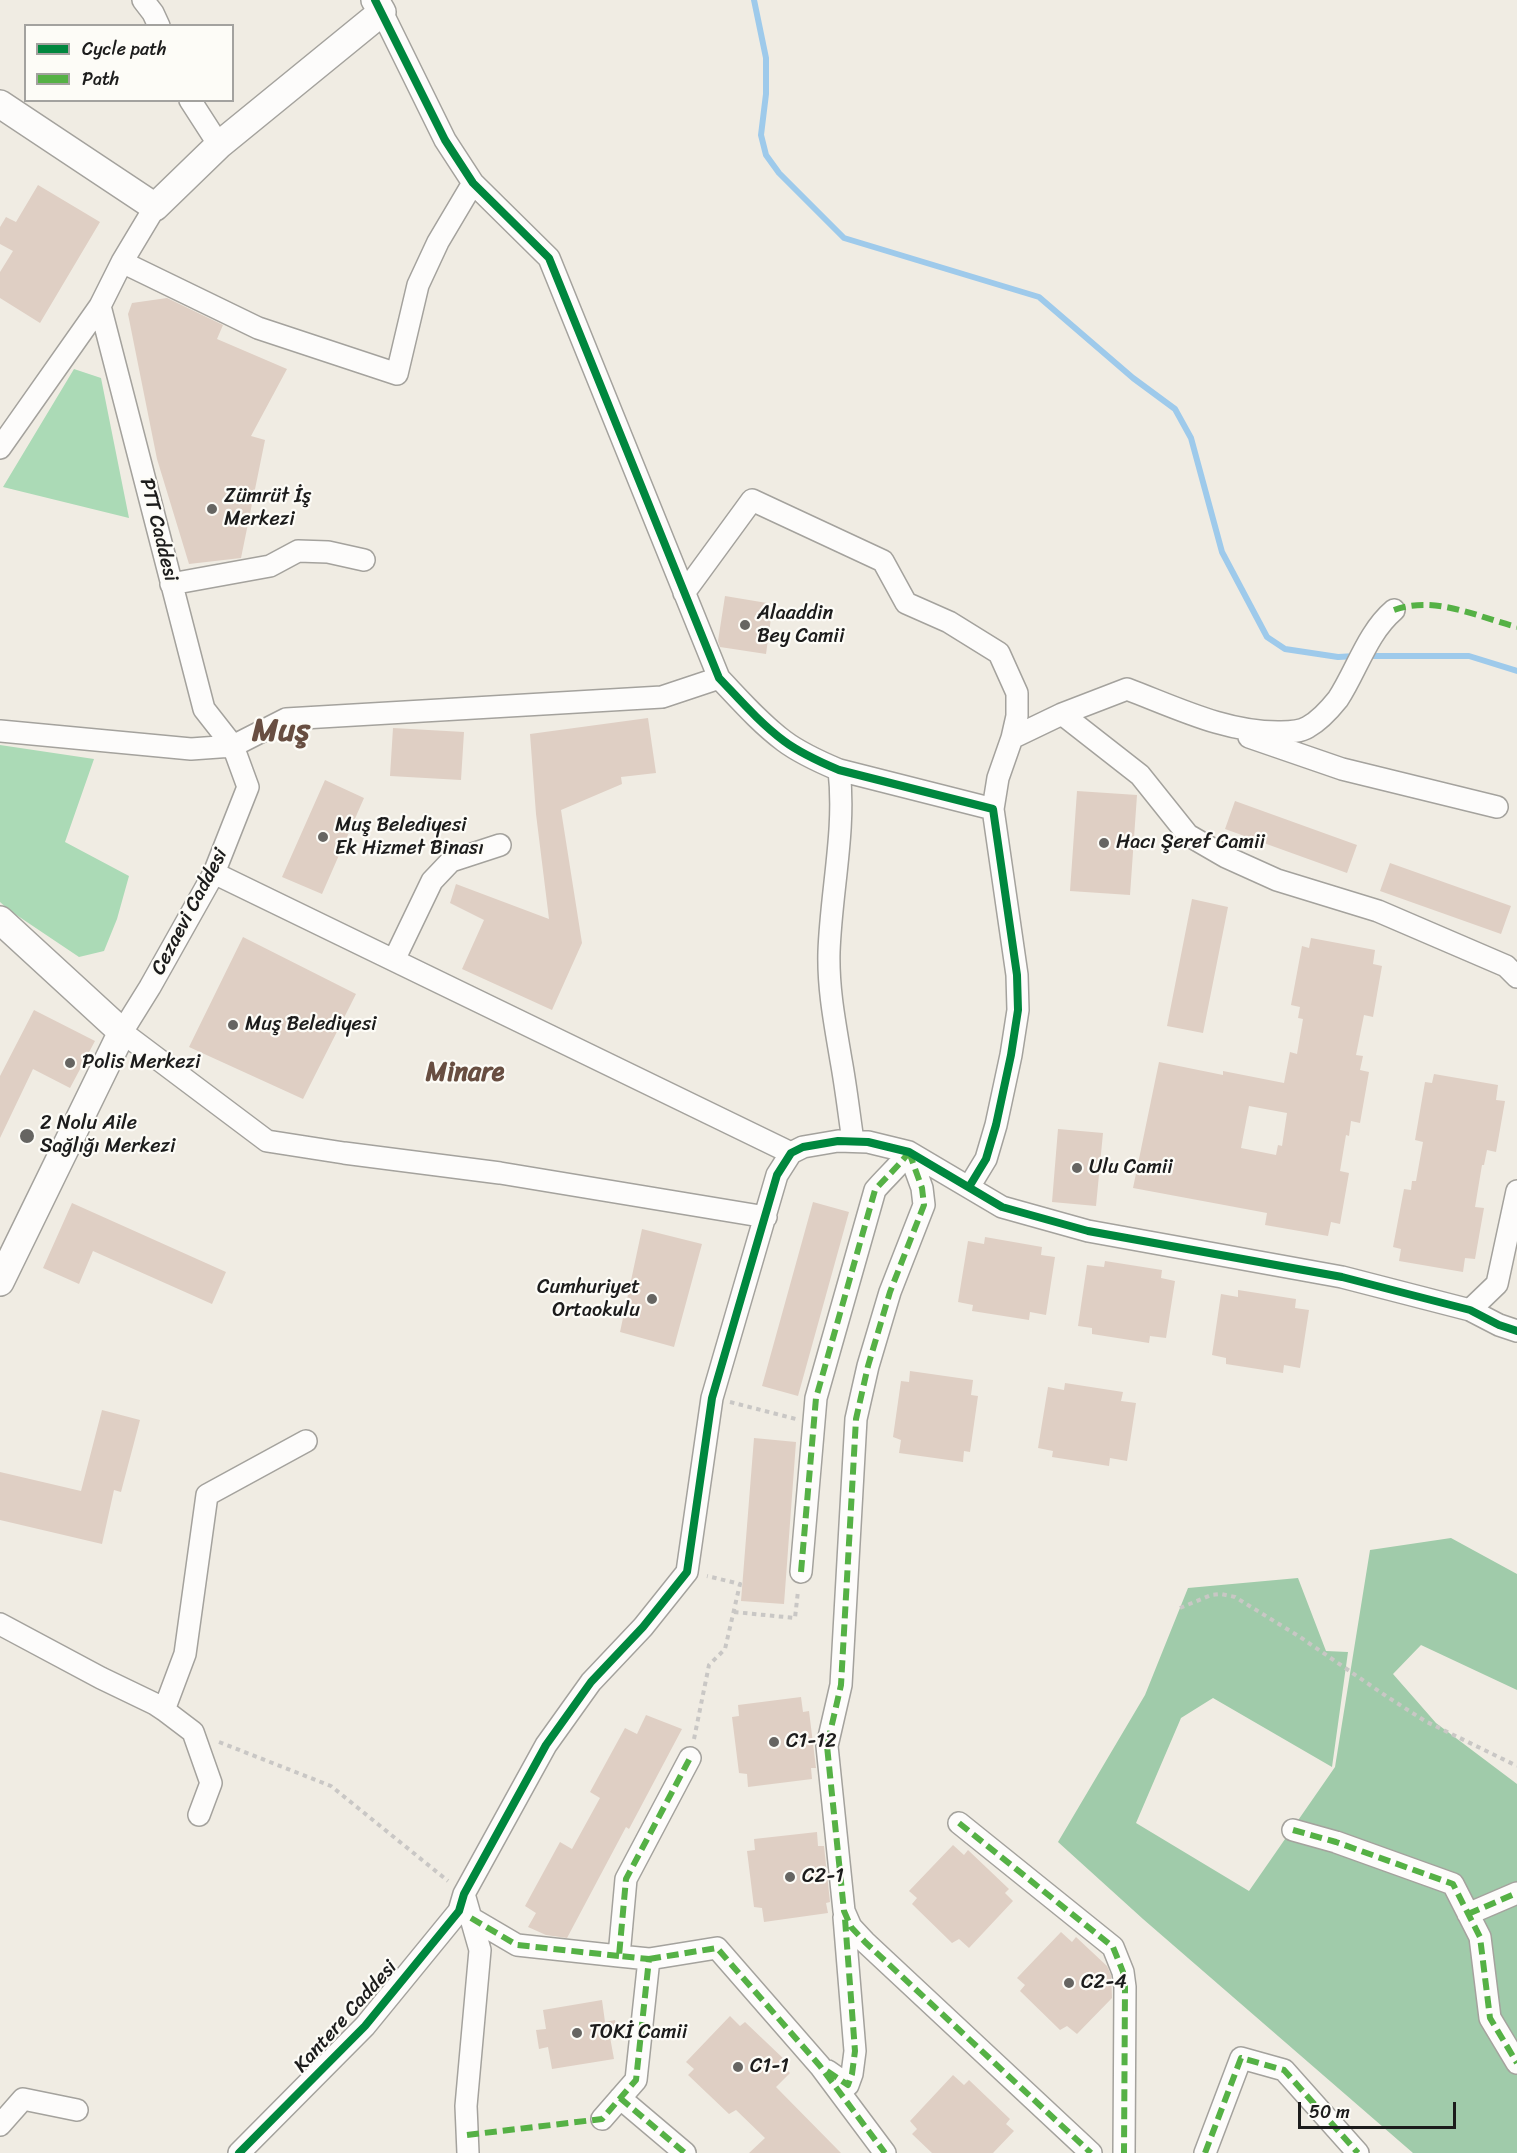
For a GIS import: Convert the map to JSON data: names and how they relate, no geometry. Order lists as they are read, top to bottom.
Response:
{
  "streets": {
    "street": ["PTT Caddesi", "Cezaevi Caddesi", "Kantere Caddesi"]
  },
  "crossings": [
    ["PTT Caddesi", "Cezaevi Caddesi"]
  ],
  "districts": ["Muş", "Minare"],
  "places": [
    "Zümrüt İş Merkezi",
    "Alaaddin Bey Camii",
    "Muş Belediyesi Ek Hizmet Binası",
    "Hacı Şeref Camii",
    "Muş Belediyesi",
    "Polis Merkezi",
    "2 Nolu Aile Sağlığı Merkezi",
    "Ulu Camii",
    "Cumhuriyet Ortaokulu",
    "C1-12",
    "C2-1",
    "C2-4",
    "TOKİ Camii",
    "C1-1"
  ],
  "legend": ["Cycle path", "Path"],
  "scale_bar": "50 m"
}
